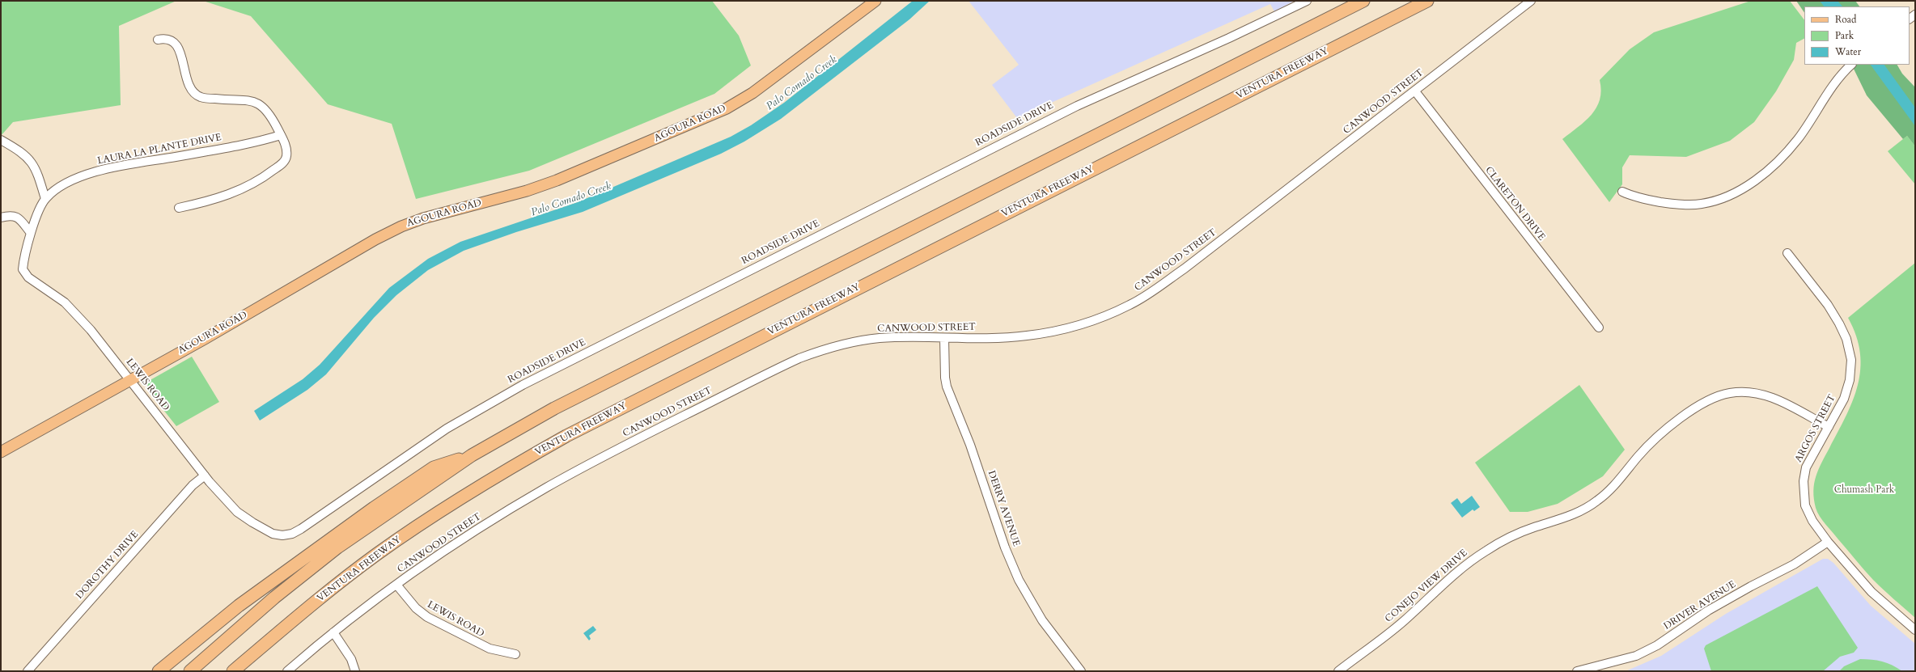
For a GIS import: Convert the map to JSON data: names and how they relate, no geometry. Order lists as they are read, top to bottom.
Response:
{
  "streets": {
    "highway": ["VENTURA FREEWAY"],
    "main road": ["AGOURA ROAD"],
    "street": [
      "CANWOOD STREET",
      "ROADSIDE DRIVE",
      "LAURA LA PLANTE DRIVE",
      "CLARETON DRIVE",
      "LEWIS ROAD",
      "ARGOS STREET",
      "DERRY AVENUE",
      "DOROTHY DRIVE",
      "CONEJO VIEW DRIVE",
      "DRIVER AVENUE"
    ]
  },
  "crossings": [
    ["CANWOOD STREET", "CLARETON DRIVE"],
    ["CANWOOD STREET", "LEWIS ROAD"],
    ["CANWOOD STREET", "DERRY AVENUE"],
    ["AGOURA ROAD", "LEWIS ROAD"],
    ["ROADSIDE DRIVE", "LEWIS ROAD"],
    ["LAURA LA PLANTE DRIVE", "LEWIS ROAD"],
    ["LEWIS ROAD", "DOROTHY DRIVE"],
    ["ARGOS STREET", "CONEJO VIEW DRIVE"],
    ["ARGOS STREET", "DRIVER AVENUE"]
  ],
  "water": ["Palo Comado Creek"],
  "parks": ["Chumash Park"],
  "legend": ["Road", "Park", "Water"]
}
